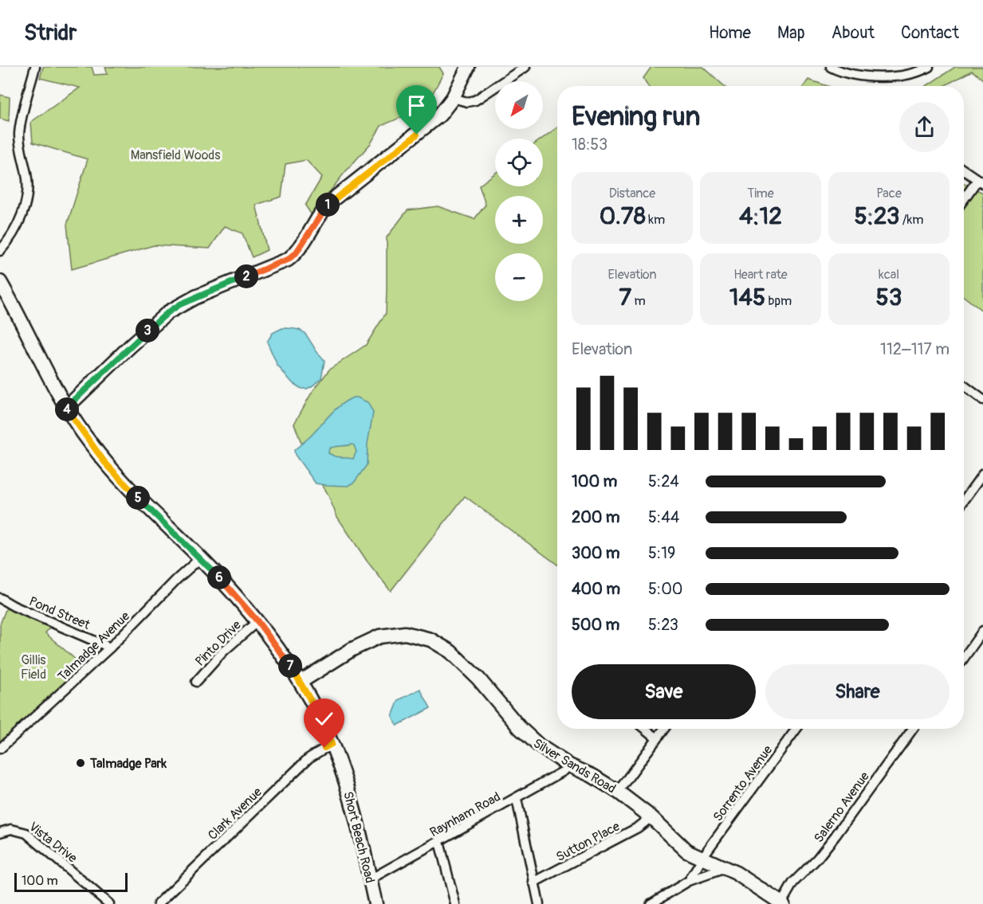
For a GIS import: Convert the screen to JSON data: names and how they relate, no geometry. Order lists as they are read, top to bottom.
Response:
{
  "streets": {
    "main road": ["Silver Sands Road", "Short Beach Road"],
    "street": [
      "Pond Street",
      "Pinto Drive",
      "Talmadge Avenue",
      "Sorrento Avenue",
      "Salerno Avenue",
      "Clark Avenue",
      "Raynham Road",
      "Sutton Place",
      "Vista Drive"
    ]
  },
  "crossings": [
    ["Pond Street", "Talmadge Avenue"],
    ["Pinto Drive", "Short Beach Road"],
    ["Talmadge Avenue", "Short Beach Road"],
    ["Silver Sands Road", "Sorrento Avenue"],
    ["Silver Sands Road", "Salerno Avenue"],
    ["Silver Sands Road", "Raynham Road"],
    ["Silver Sands Road", "Short Beach Road"],
    ["Silver Sands Road", "Sutton Place"],
    ["Clark Avenue", "Short Beach Road"],
    ["Raynham Road", "Short Beach Road"]
  ],
  "parks": ["Mansfield Woods", "Gillis Field"],
  "places": ["Talmadge Park"],
  "scale_bar": "100 m",
  "north": "bottom left",
  "page": {
    "header": "Stridr",
    "nav": [
      "Home",
      "Map",
      "About",
      "Contact"
    ],
    "map_buttons": ["+", "−"],
    "heading": ["Evening run", "18:53"],
    "stats": [
      ["Distance", "0.78 km"],
      ["Time", "4:12"],
      ["Pace", "5:23 /km"],
      ["Elevation", "7 m"],
      ["Heart rate", "145 bpm"],
      ["kcal", "53"]
    ],
    "pins": [
      "1",
      "2",
      "3",
      "4",
      "5",
      "6",
      "7"
    ],
    "chart": ["Elevation", "112–117 m"],
    "list": [
      {
        "name": "100 m",
        "note": "5:24"
      },
      {
        "name": "200 m",
        "note": "5:44"
      },
      {
        "name": "300 m",
        "note": "5:19"
      },
      {
        "name": "400 m",
        "note": "5:00"
      },
      {
        "name": "500 m",
        "note": "5:23"
      }
    ],
    "buttons": ["Save", "Share"],
    "scale": "100 m"
  }
}
